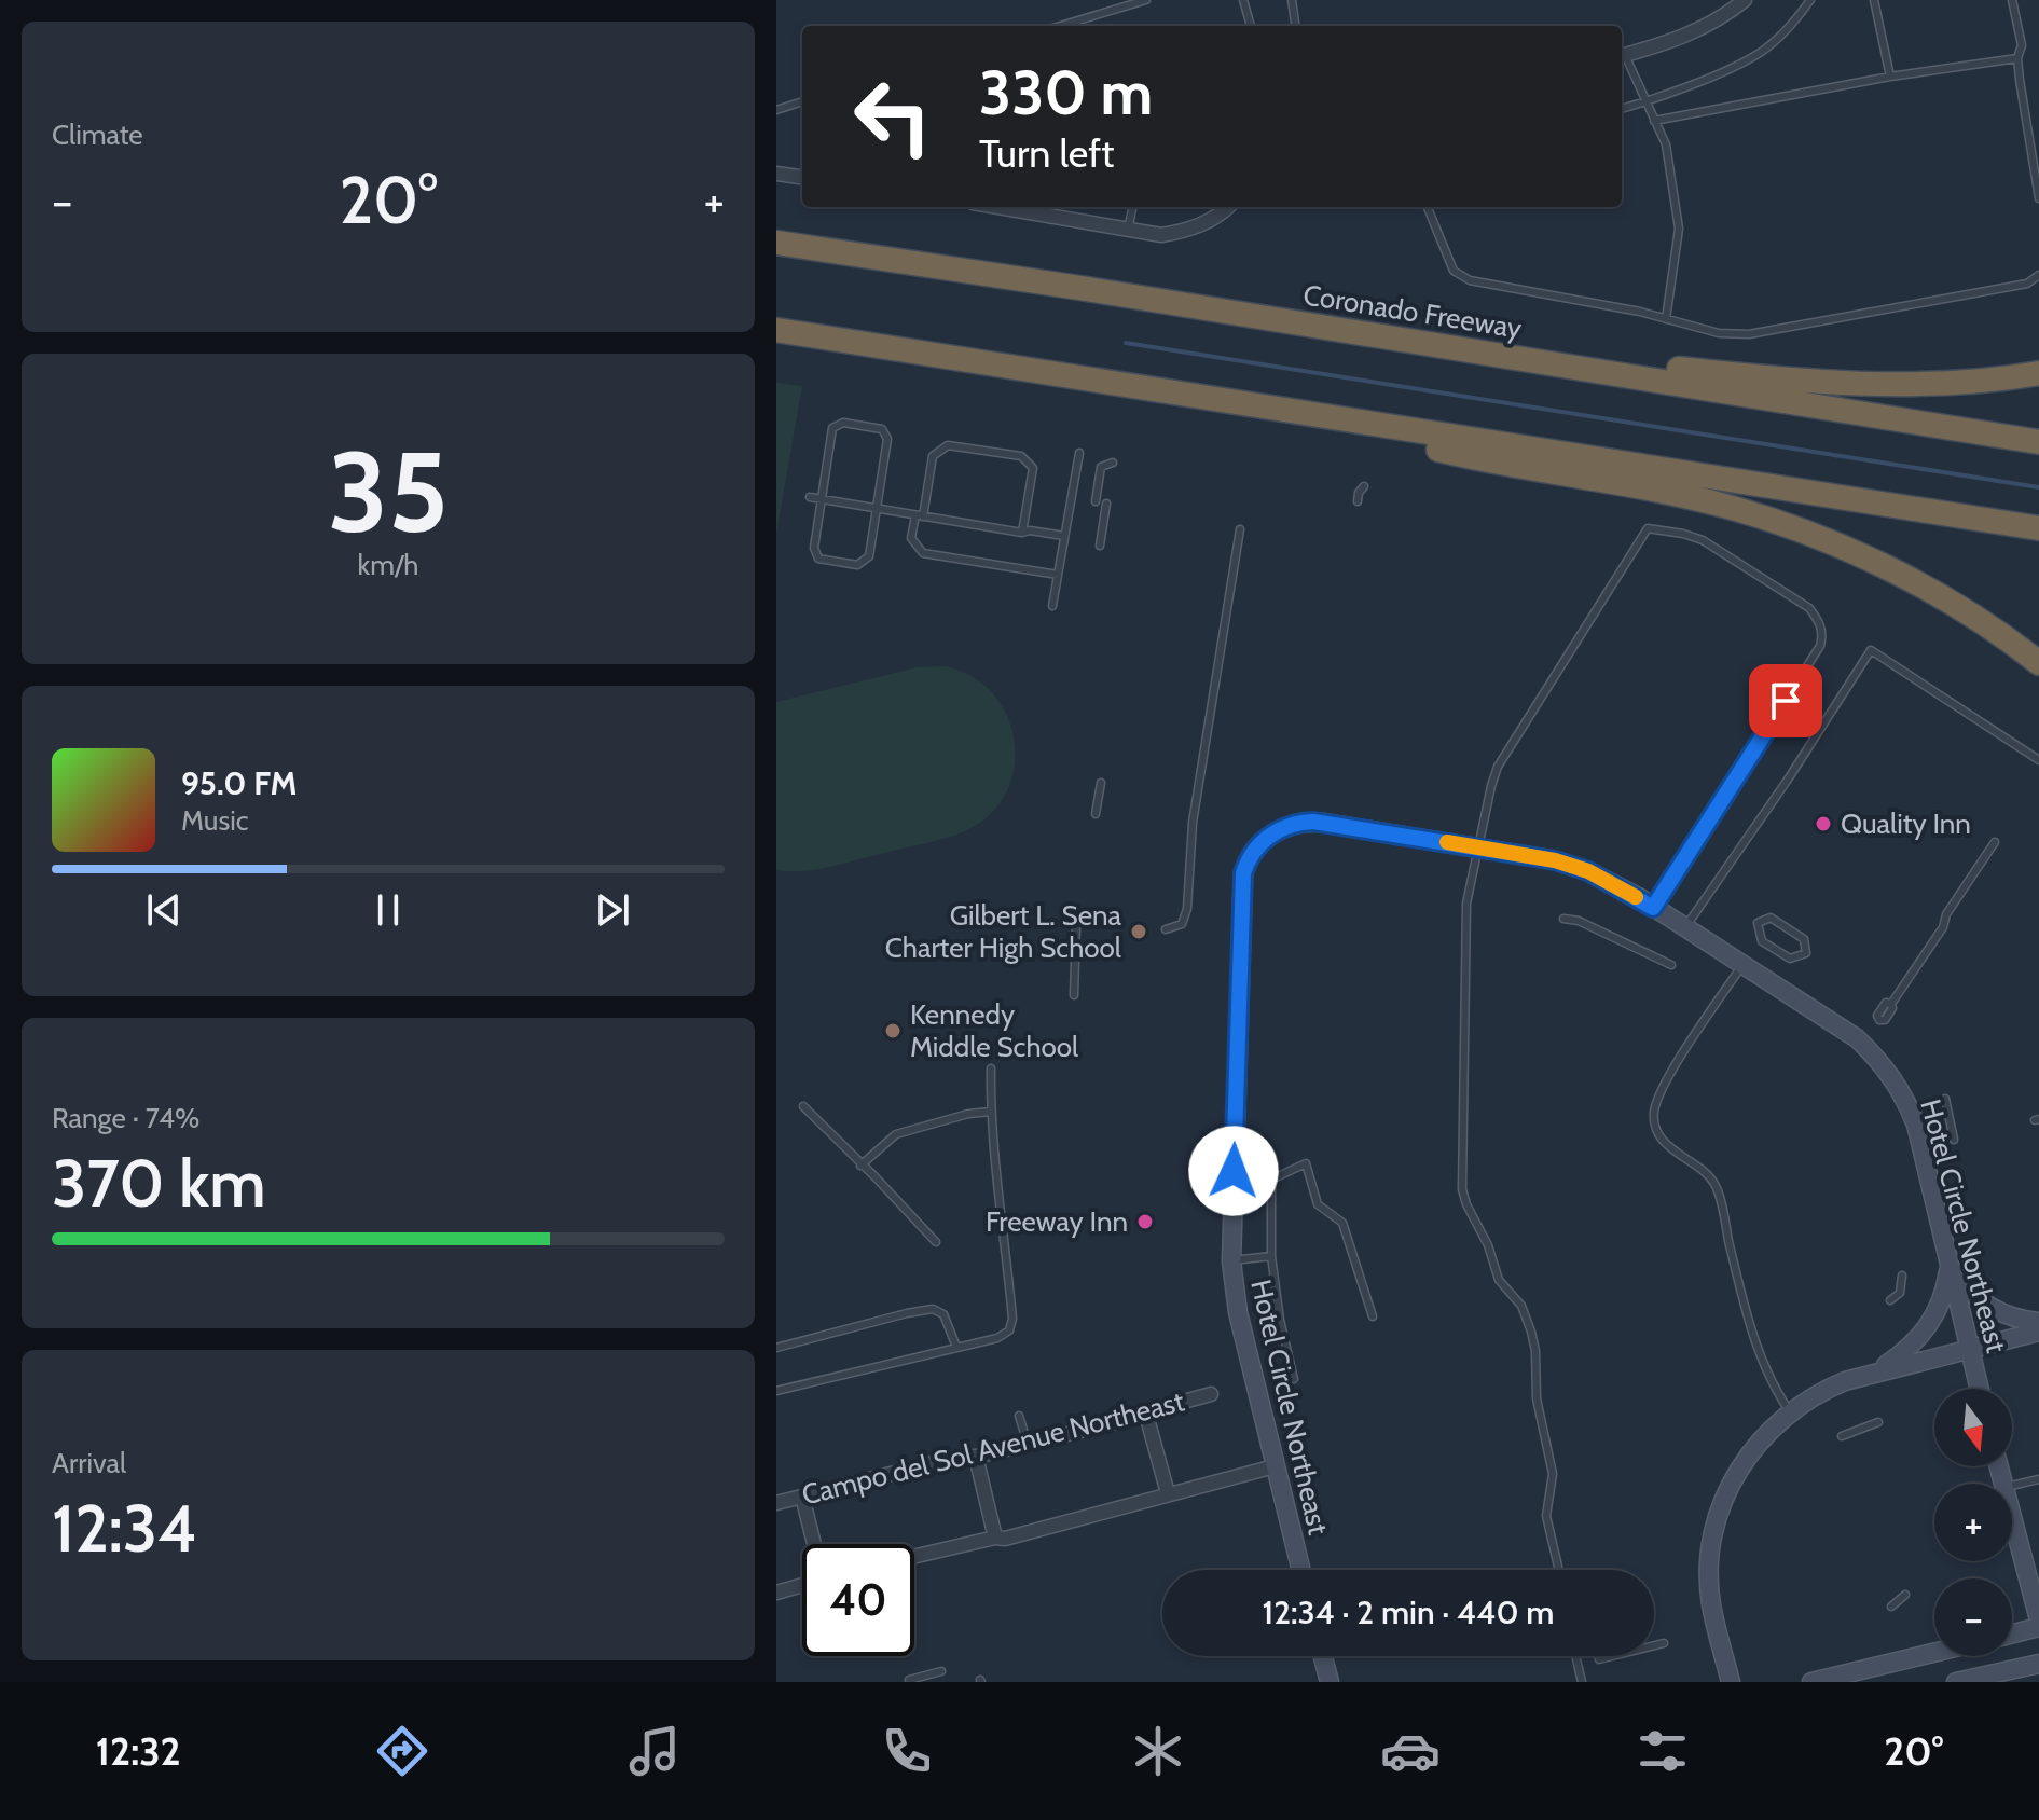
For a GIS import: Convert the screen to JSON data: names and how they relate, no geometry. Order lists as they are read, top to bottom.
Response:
{
  "streets": {
    "highway": ["Coronado Freeway"],
    "street": ["Hotel Circle Northeast", "Campo del Sol Avenue Northeast"]
  },
  "places": [
    "Quality Inn",
    "Gilbert L. Sena Charter High School",
    "Kennedy Middle School",
    "Freeway Inn"
  ],
  "north": "bottom",
  "page": {
    "tile": [
      "Climate",
      ["35", "km/h"],
      ["Range · 74%", "370 km"],
      ["Arrival", "12:34"]
    ],
    "turn": ["330 m", "Turn left"],
    "heat": ["−", "20°", "+"],
    "song": ["95.0 FM", "Music"],
    "map_buttons": ["+", "−"],
    "limit": "40",
    "trip": "12:34 · 2 min · 440 m",
    "tabs": ["12:32", "20°"]
  }
}
